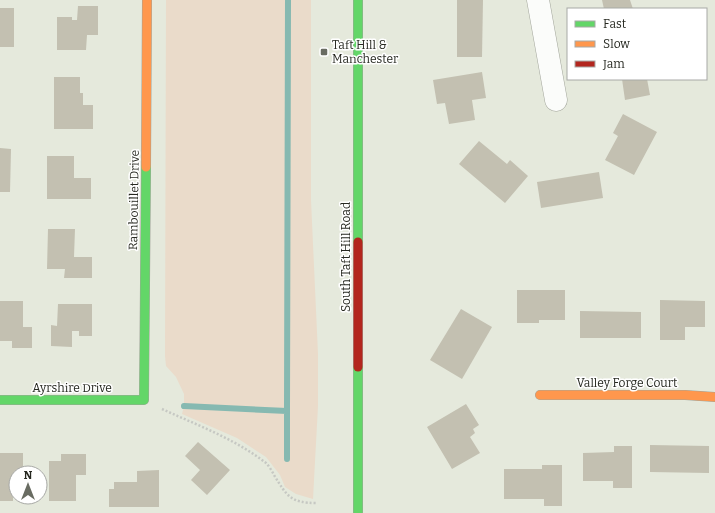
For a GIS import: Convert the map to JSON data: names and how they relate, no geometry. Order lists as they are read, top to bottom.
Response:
{
  "streets": {
    "street": [
      "Rambouillet Drive",
      "South Taft Hill Road",
      "Valley Forge Court",
      "Ayrshire Drive"
    ]
  },
  "crossings": [
    ["Rambouillet Drive", "Ayrshire Drive"]
  ],
  "places": {
    "transit": ["Taft Hill & Manchester"]
  },
  "legend": ["Fast", "Slow", "Jam"],
  "north": "top"
}
